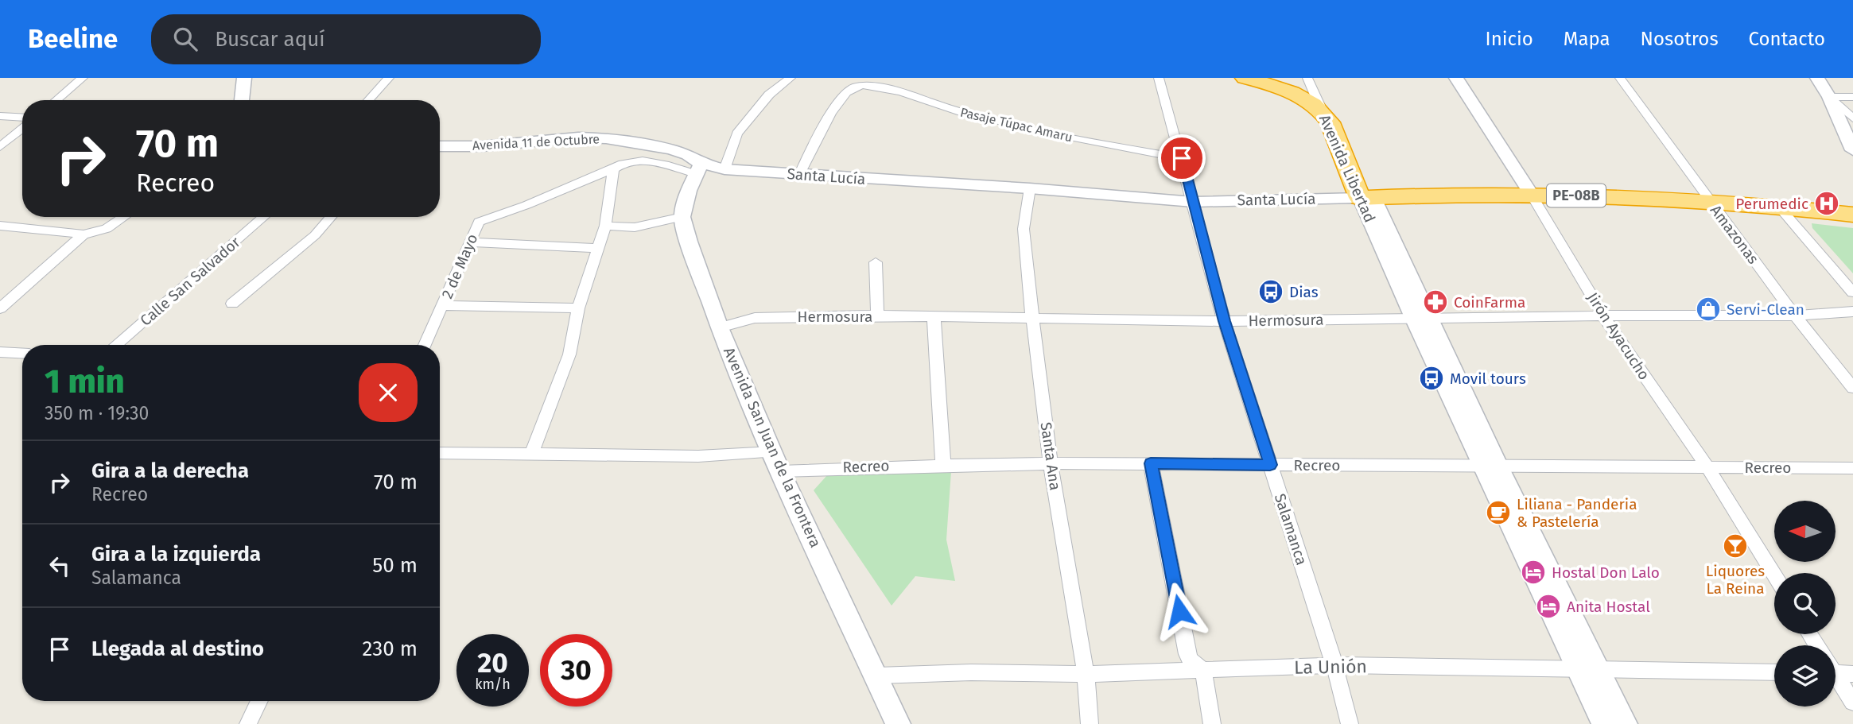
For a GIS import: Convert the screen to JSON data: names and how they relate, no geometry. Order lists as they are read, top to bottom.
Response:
{
  "streets": {
    "highway": ["Avenida Libertad", "Santa Lucía", "PE-08B"],
    "street": [
      "Pasaje Túpac Amaru",
      "Avenida 11 de Octubre",
      "Amazonas",
      "2 de Mayo",
      "Calle San Salvador",
      "Hermosura",
      "Jirón Ayacucho",
      "Avenida San Juan de la Frontera",
      "Santa Ana",
      "Recreo",
      "Salamanca",
      "La Unión"
    ]
  },
  "crossings": [
    ["Pasaje Túpac Amaru", "Santa Lucía"],
    ["Pasaje Túpac Amaru", "Salamanca"],
    ["Avenida 11 de Octubre", "Santa Lucía"],
    ["Avenida 11 de Octubre", "2 de Mayo"],
    ["Avenida Libertad", "Santa Lucía"],
    ["Avenida Libertad", "Hermosura"],
    ["Avenida Libertad", "Recreo"],
    ["Avenida Libertad", "La Unión"],
    ["Santa Lucía", "Amazonas"],
    ["Santa Lucía", "2 de Mayo"],
    ["Santa Lucía", "Jirón Ayacucho"],
    ["Santa Lucía", "Santa Ana"],
    ["Santa Lucía", "Salamanca"],
    ["Amazonas", "Hermosura"],
    ["Hermosura", "Jirón Ayacucho"],
    ["Hermosura", "Avenida San Juan de la Frontera"],
    ["Hermosura", "Santa Ana"],
    ["Hermosura", "Salamanca"],
    ["Jirón Ayacucho", "Recreo"],
    ["Avenida San Juan de la Frontera", "Recreo"],
    ["Avenida San Juan de la Frontera", "La Unión"],
    ["Santa Ana", "Recreo"],
    ["Santa Ana", "La Unión"],
    ["Recreo", "Salamanca"],
    ["Salamanca", "La Unión"]
  ],
  "places": {
    "hospital": ["Perumedic"],
    "bus stop": ["Dias", "Movil tours"],
    "pharmacy": ["CoinFarma"],
    "shop": ["Servi-Clean"],
    "cafe": ["Liliana - Panderia & Pastelería"],
    "bar": ["Liquores La Reina"],
    "hotel": ["Hostal Don Lalo", "Anita Hostal"]
  },
  "north": "left",
  "page": {
    "header": "Beeline",
    "search": "Buscar aquí",
    "nav": [
      "Inicio",
      "Mapa",
      "Nosotros",
      "Contacto"
    ],
    "turn": ["70 m", "Recreo"],
    "heading": ["1 min", "350 m · 19:30"],
    "list": [
      {
        "name": "Gira a la derecha",
        "note": "Recreo",
        "value": "70 m"
      },
      {
        "name": "Gira a la izquierda",
        "note": "Salamanca",
        "value": "50 m"
      },
      {
        "name": "Llegada al destino",
        "value": "230 m"
      }
    ],
    "speed": "20 km/h",
    "limit": "30"
  }
}
